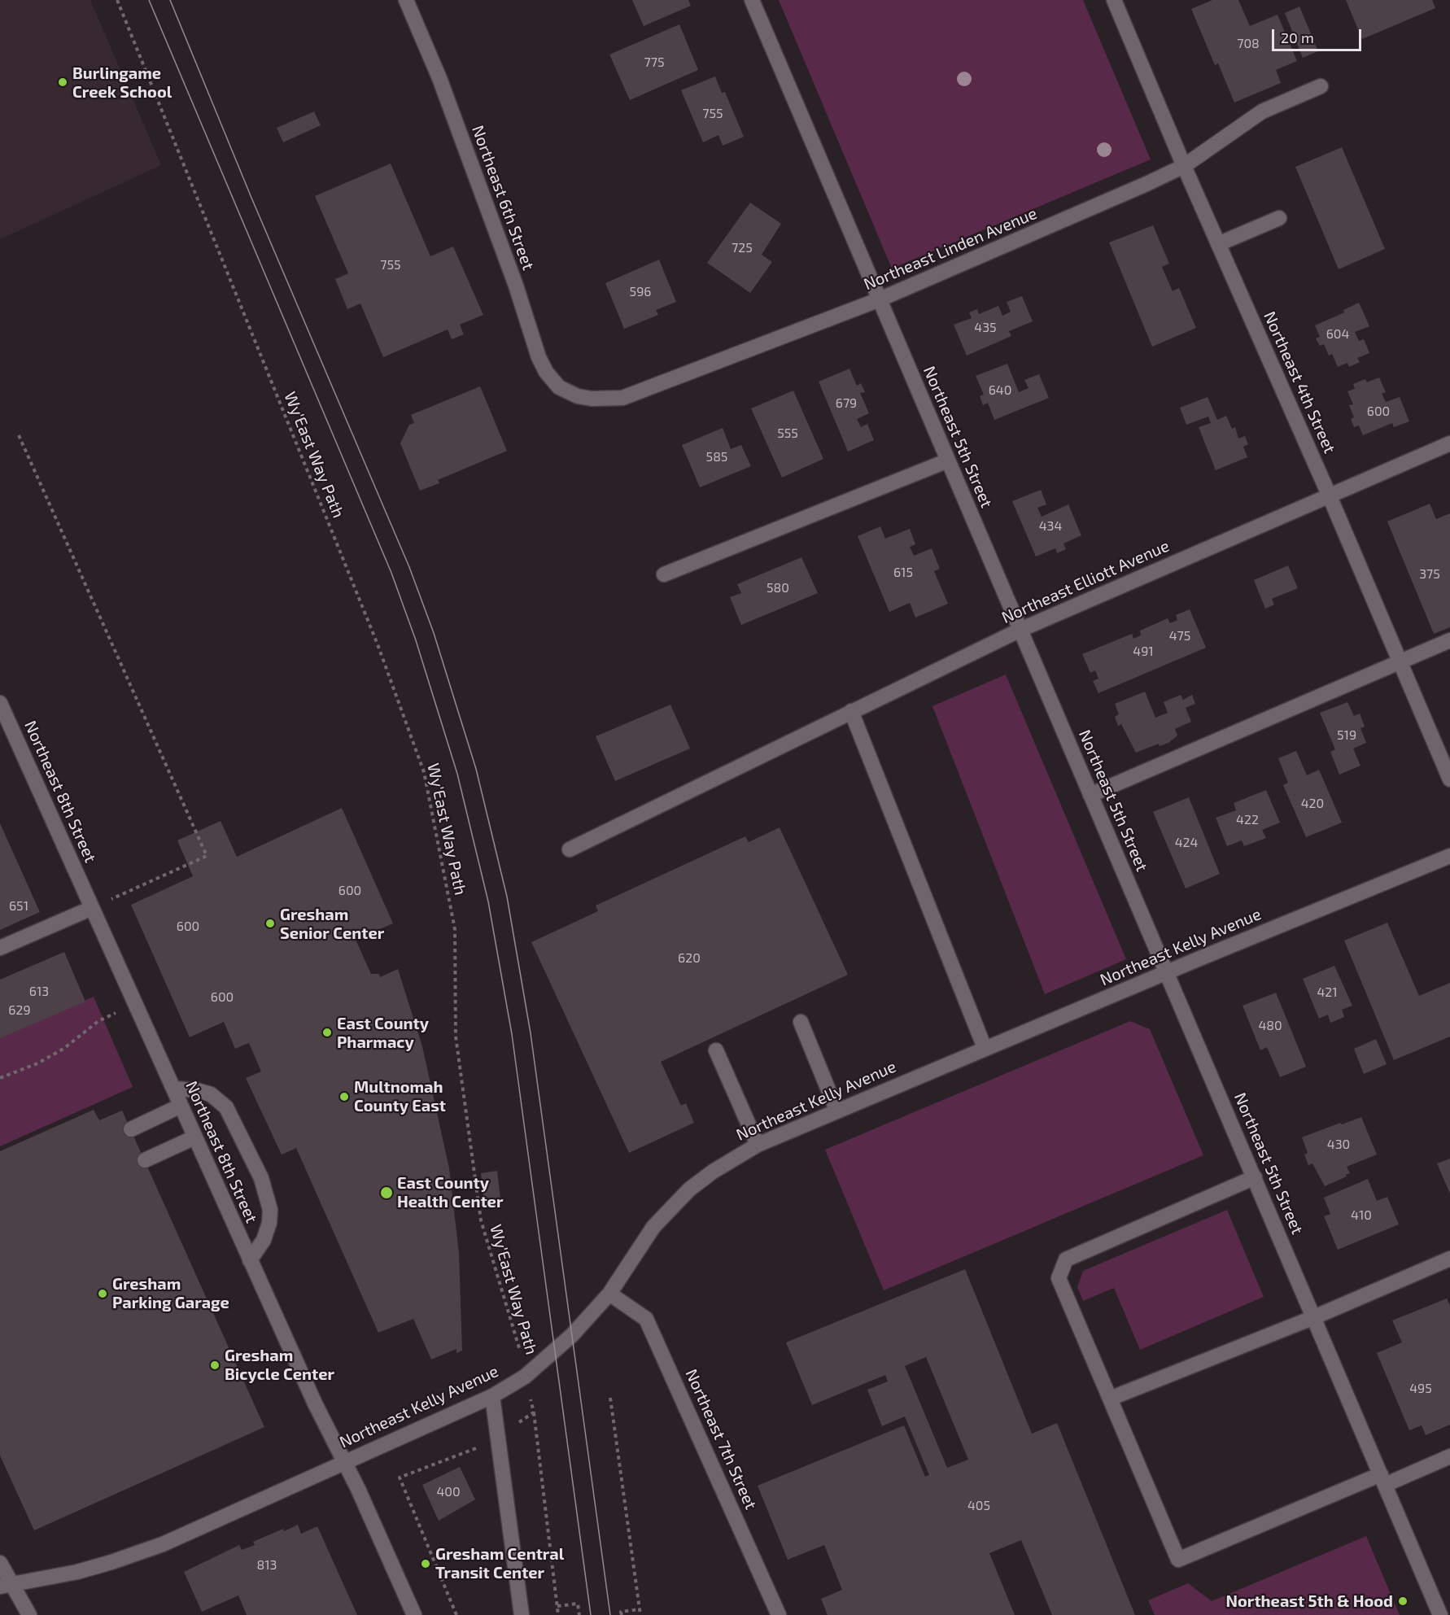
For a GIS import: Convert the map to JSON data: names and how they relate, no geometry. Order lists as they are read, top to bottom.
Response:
{
  "streets": {
    "street": [
      "Northeast 6th Street",
      "Northeast Linden Avenue",
      "Northeast 4th Street",
      "Northeast 5th Street",
      "Northeast Elliott Avenue",
      "Northeast 8th Street",
      "Northeast Kelly Avenue",
      "Northeast 7th Street"
    ],
    "path": ["Wy'East Way Path"]
  },
  "crossings": [
    ["Northeast 6th Street", "Northeast Linden Avenue"],
    ["Northeast Linden Avenue", "Northeast 4th Street"],
    ["Northeast Linden Avenue", "Northeast 5th Street"],
    ["Northeast 4th Street", "Northeast Elliott Avenue"],
    ["Northeast 5th Street", "Northeast Elliott Avenue"],
    ["Northeast 5th Street", "Northeast Kelly Avenue"],
    ["Wy'East Way Path", "Northeast Kelly Avenue"],
    ["Northeast 8th Street", "Northeast Kelly Avenue"],
    ["Northeast Kelly Avenue", "Northeast 7th Street"]
  ],
  "places": [
    "Burlingame Creek School",
    "Gresham Senior Center",
    "East County Pharmacy",
    "Multnomah County East",
    "East County Health Center",
    "Gresham Parking Garage",
    "Gresham Bicycle Center",
    "Gresham Central Transit Center",
    "Northeast 5th & Hood"
  ],
  "house_numbers": [
    "708",
    "775",
    "755",
    "725",
    "755",
    "596",
    "435",
    "604",
    "640",
    "679",
    "600",
    "555",
    "585",
    "434",
    "615",
    "375",
    "580",
    "475",
    "491",
    "519",
    "420",
    "422",
    "424",
    "600",
    "651",
    "600",
    "620",
    "613",
    "421",
    "600",
    "629",
    "480",
    "430",
    "410",
    "495",
    "400",
    "405",
    "813"
  ],
  "scale_bar": "20 m"
}
